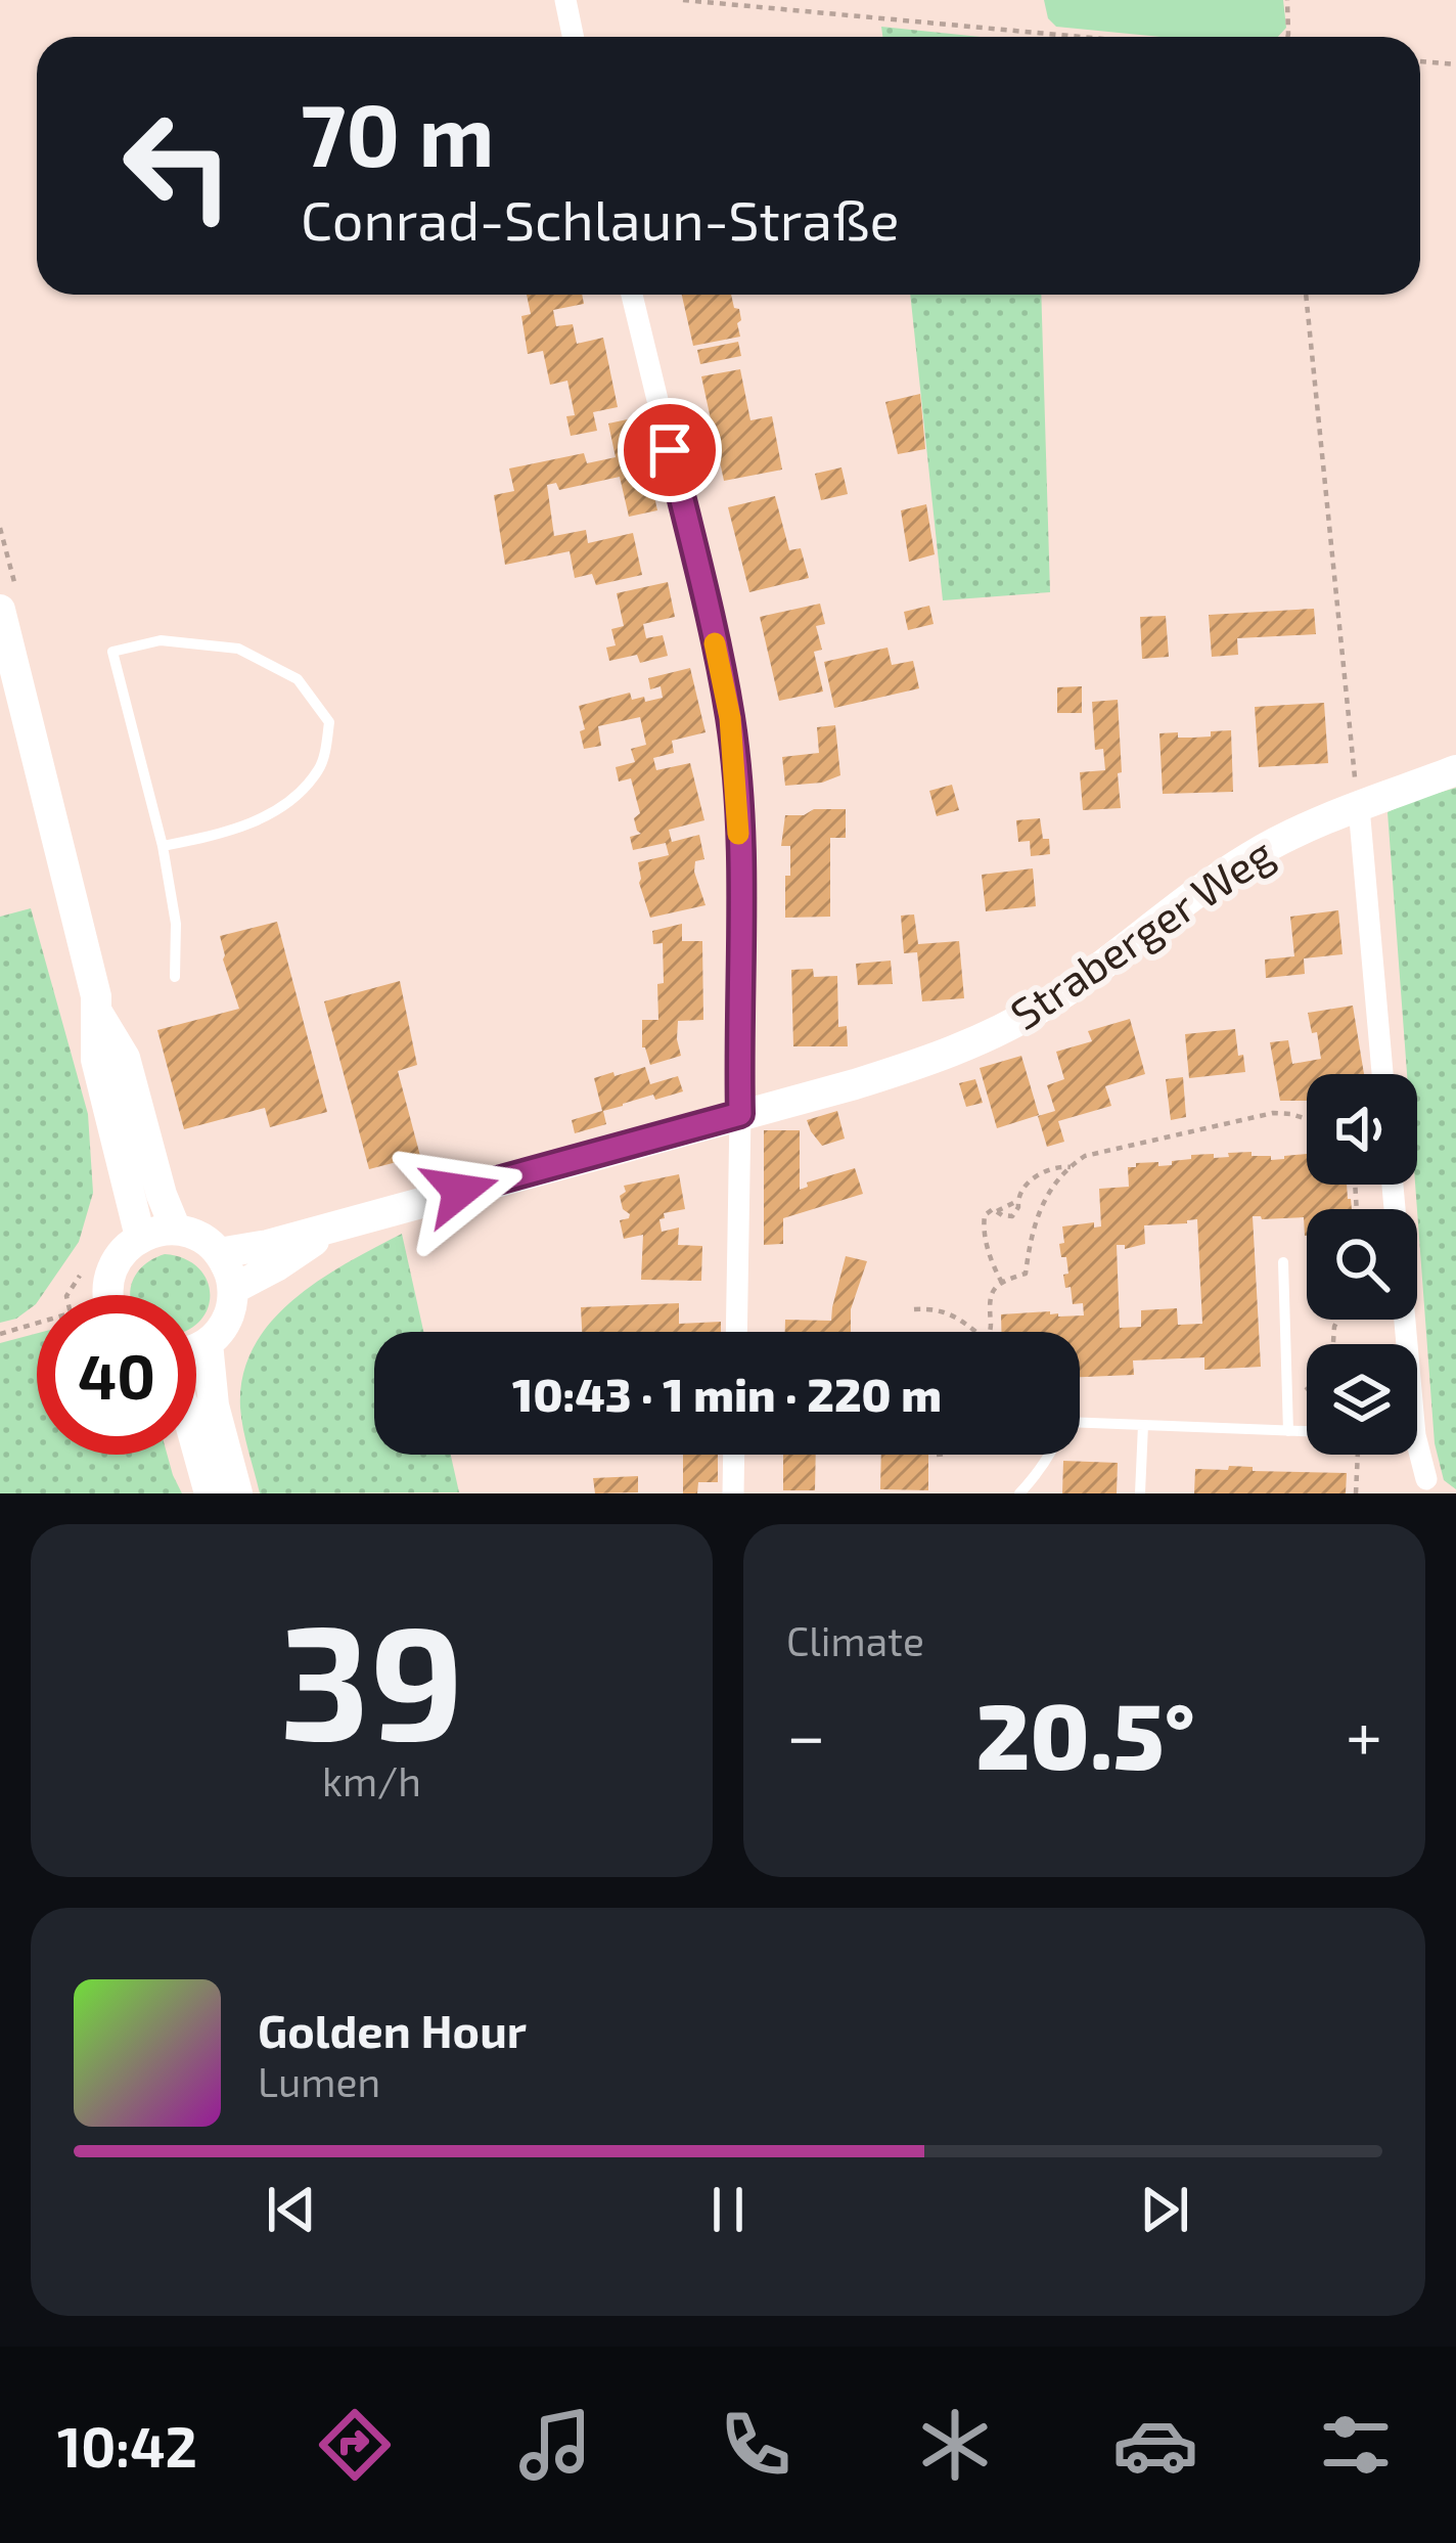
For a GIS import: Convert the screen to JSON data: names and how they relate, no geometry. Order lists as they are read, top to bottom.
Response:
{
  "streets": {
    "main road": ["Straberger Weg"]
  },
  "page": {
    "turn": ["70 m", "Conrad-Schlaun-Straße"],
    "limit": "40",
    "trip": "10:43 · 1 min · 220 m",
    "tile": [
      ["39", "km/h"],
      "Climate"
    ],
    "heat": ["−", "20.5°", "+"],
    "song": ["Golden Hour", "Lumen"],
    "tabs": "10:42"
  }
}
